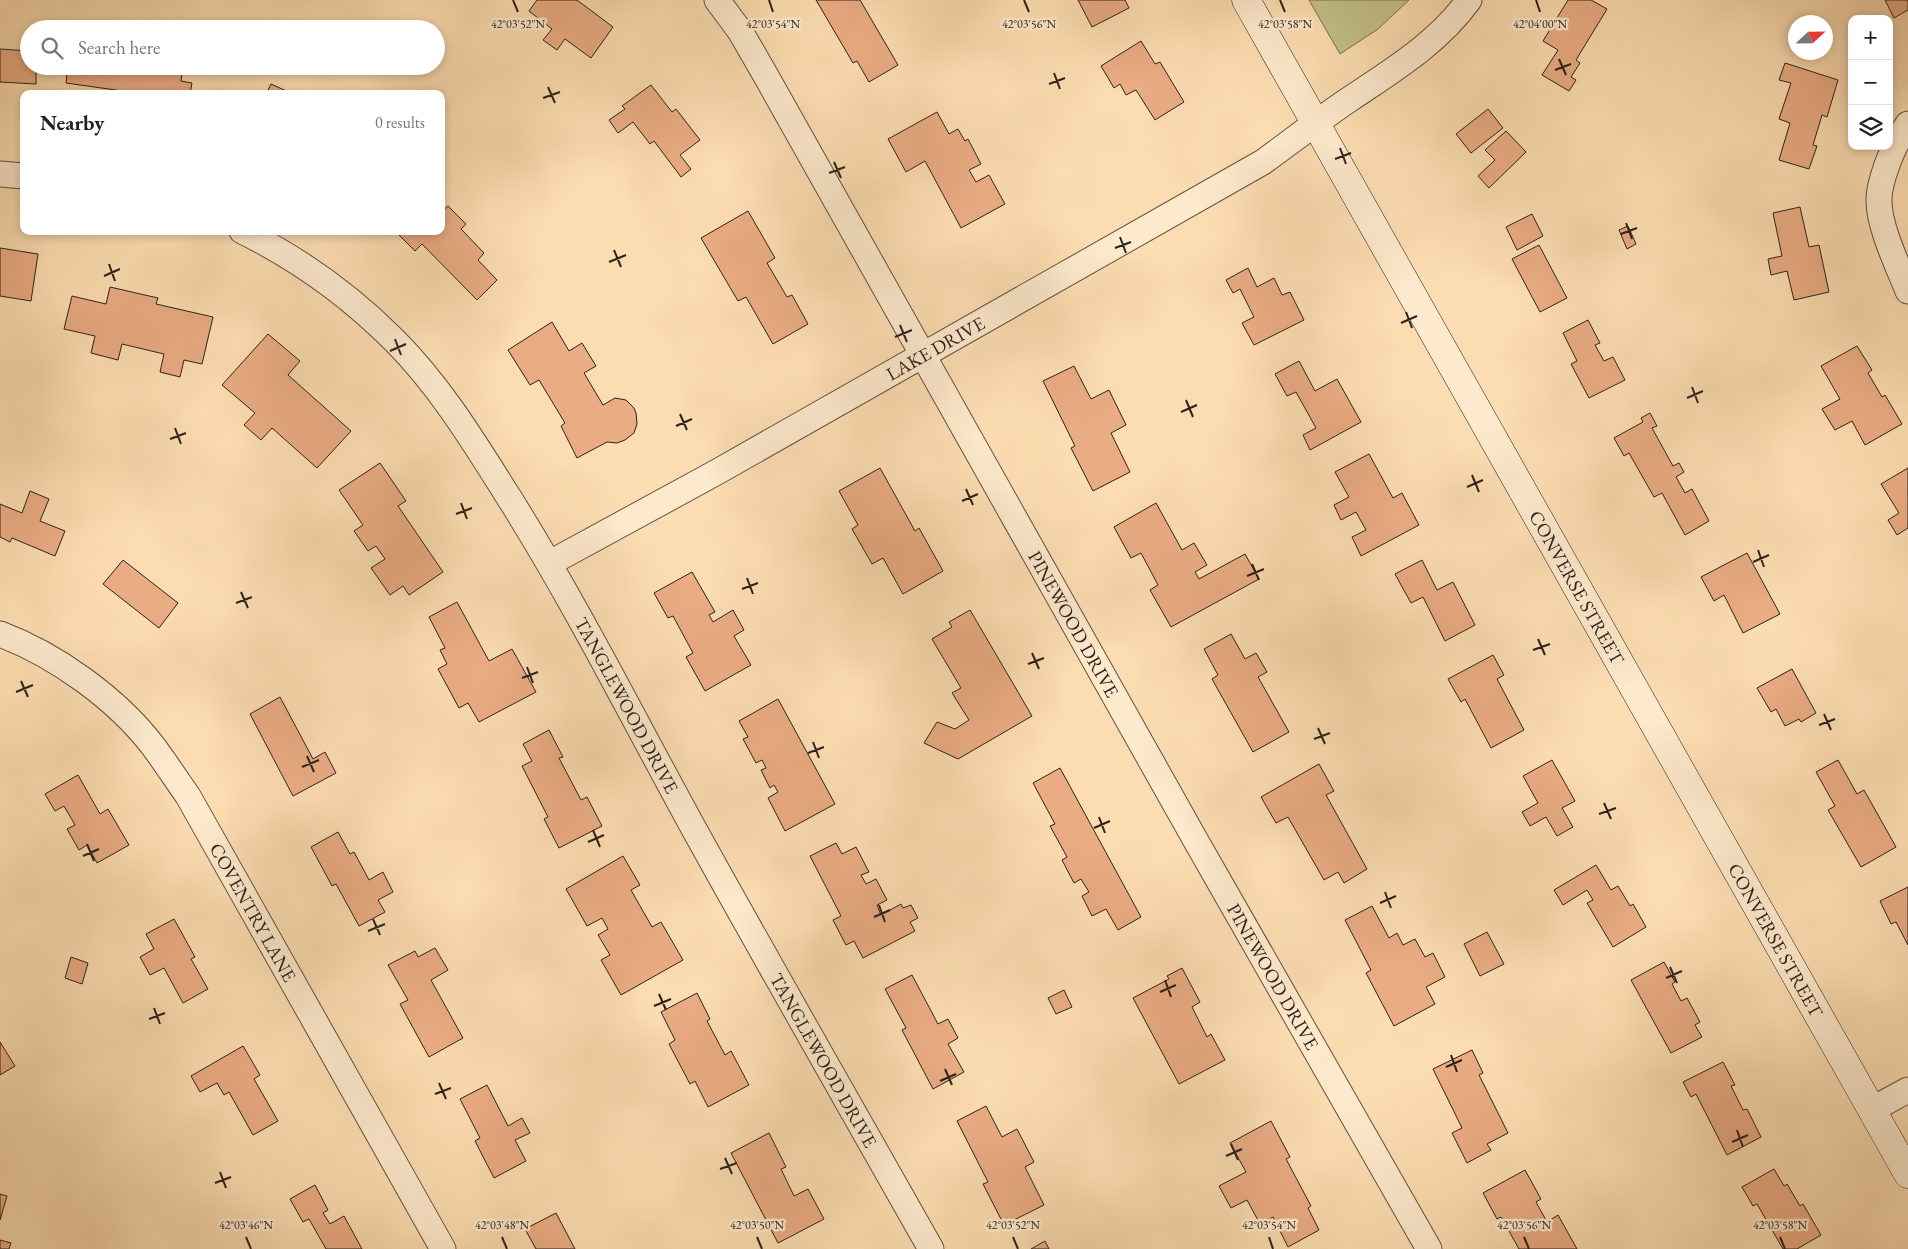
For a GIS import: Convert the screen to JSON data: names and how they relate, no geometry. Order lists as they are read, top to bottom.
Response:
{
  "streets": {
    "main road": ["CONVERSE STREET"],
    "street": [
      "LAKE DRIVE",
      "PINEWOOD DRIVE",
      "TANGLEWOOD DRIVE",
      "COVENTRY LANE"
    ]
  },
  "crossings": [
    ["LAKE DRIVE", "CONVERSE STREET"],
    ["LAKE DRIVE", "PINEWOOD DRIVE"],
    ["LAKE DRIVE", "TANGLEWOOD DRIVE"]
  ],
  "north": "right",
  "page": {
    "map_buttons": ["+", "−"],
    "search": "Search here",
    "heading": ["Nearby", "0 results"]
  },
  "coordinates": [
    "42°03'52\"N",
    "42°03'54\"N",
    "42°03'56\"N",
    "42°03'58\"N",
    "42°04'00\"N",
    "42°03'46\"N",
    "42°03'48\"N",
    "42°03'50\"N"
  ]
}
